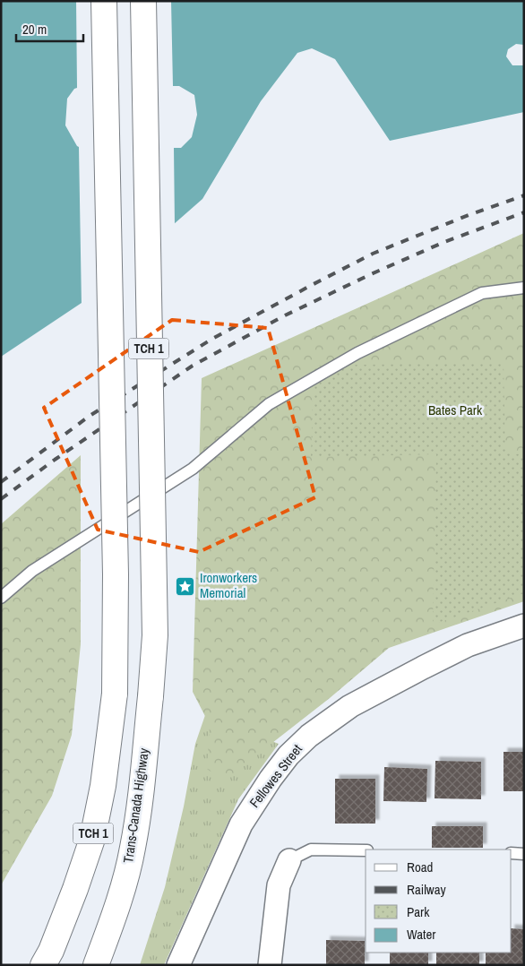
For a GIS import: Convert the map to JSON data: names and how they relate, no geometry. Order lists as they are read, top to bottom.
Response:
{
  "streets": {
    "highway": ["TCH 1", "Trans-Canada Highway"],
    "street": ["Fellowes Street"]
  },
  "parks": ["Bates Park"],
  "places": {
    "place": ["Ironworkers Memorial"]
  },
  "legend": [
    "Road",
    "Railway",
    "Park",
    "Water"
  ],
  "scale_bar": "20 m"
}
